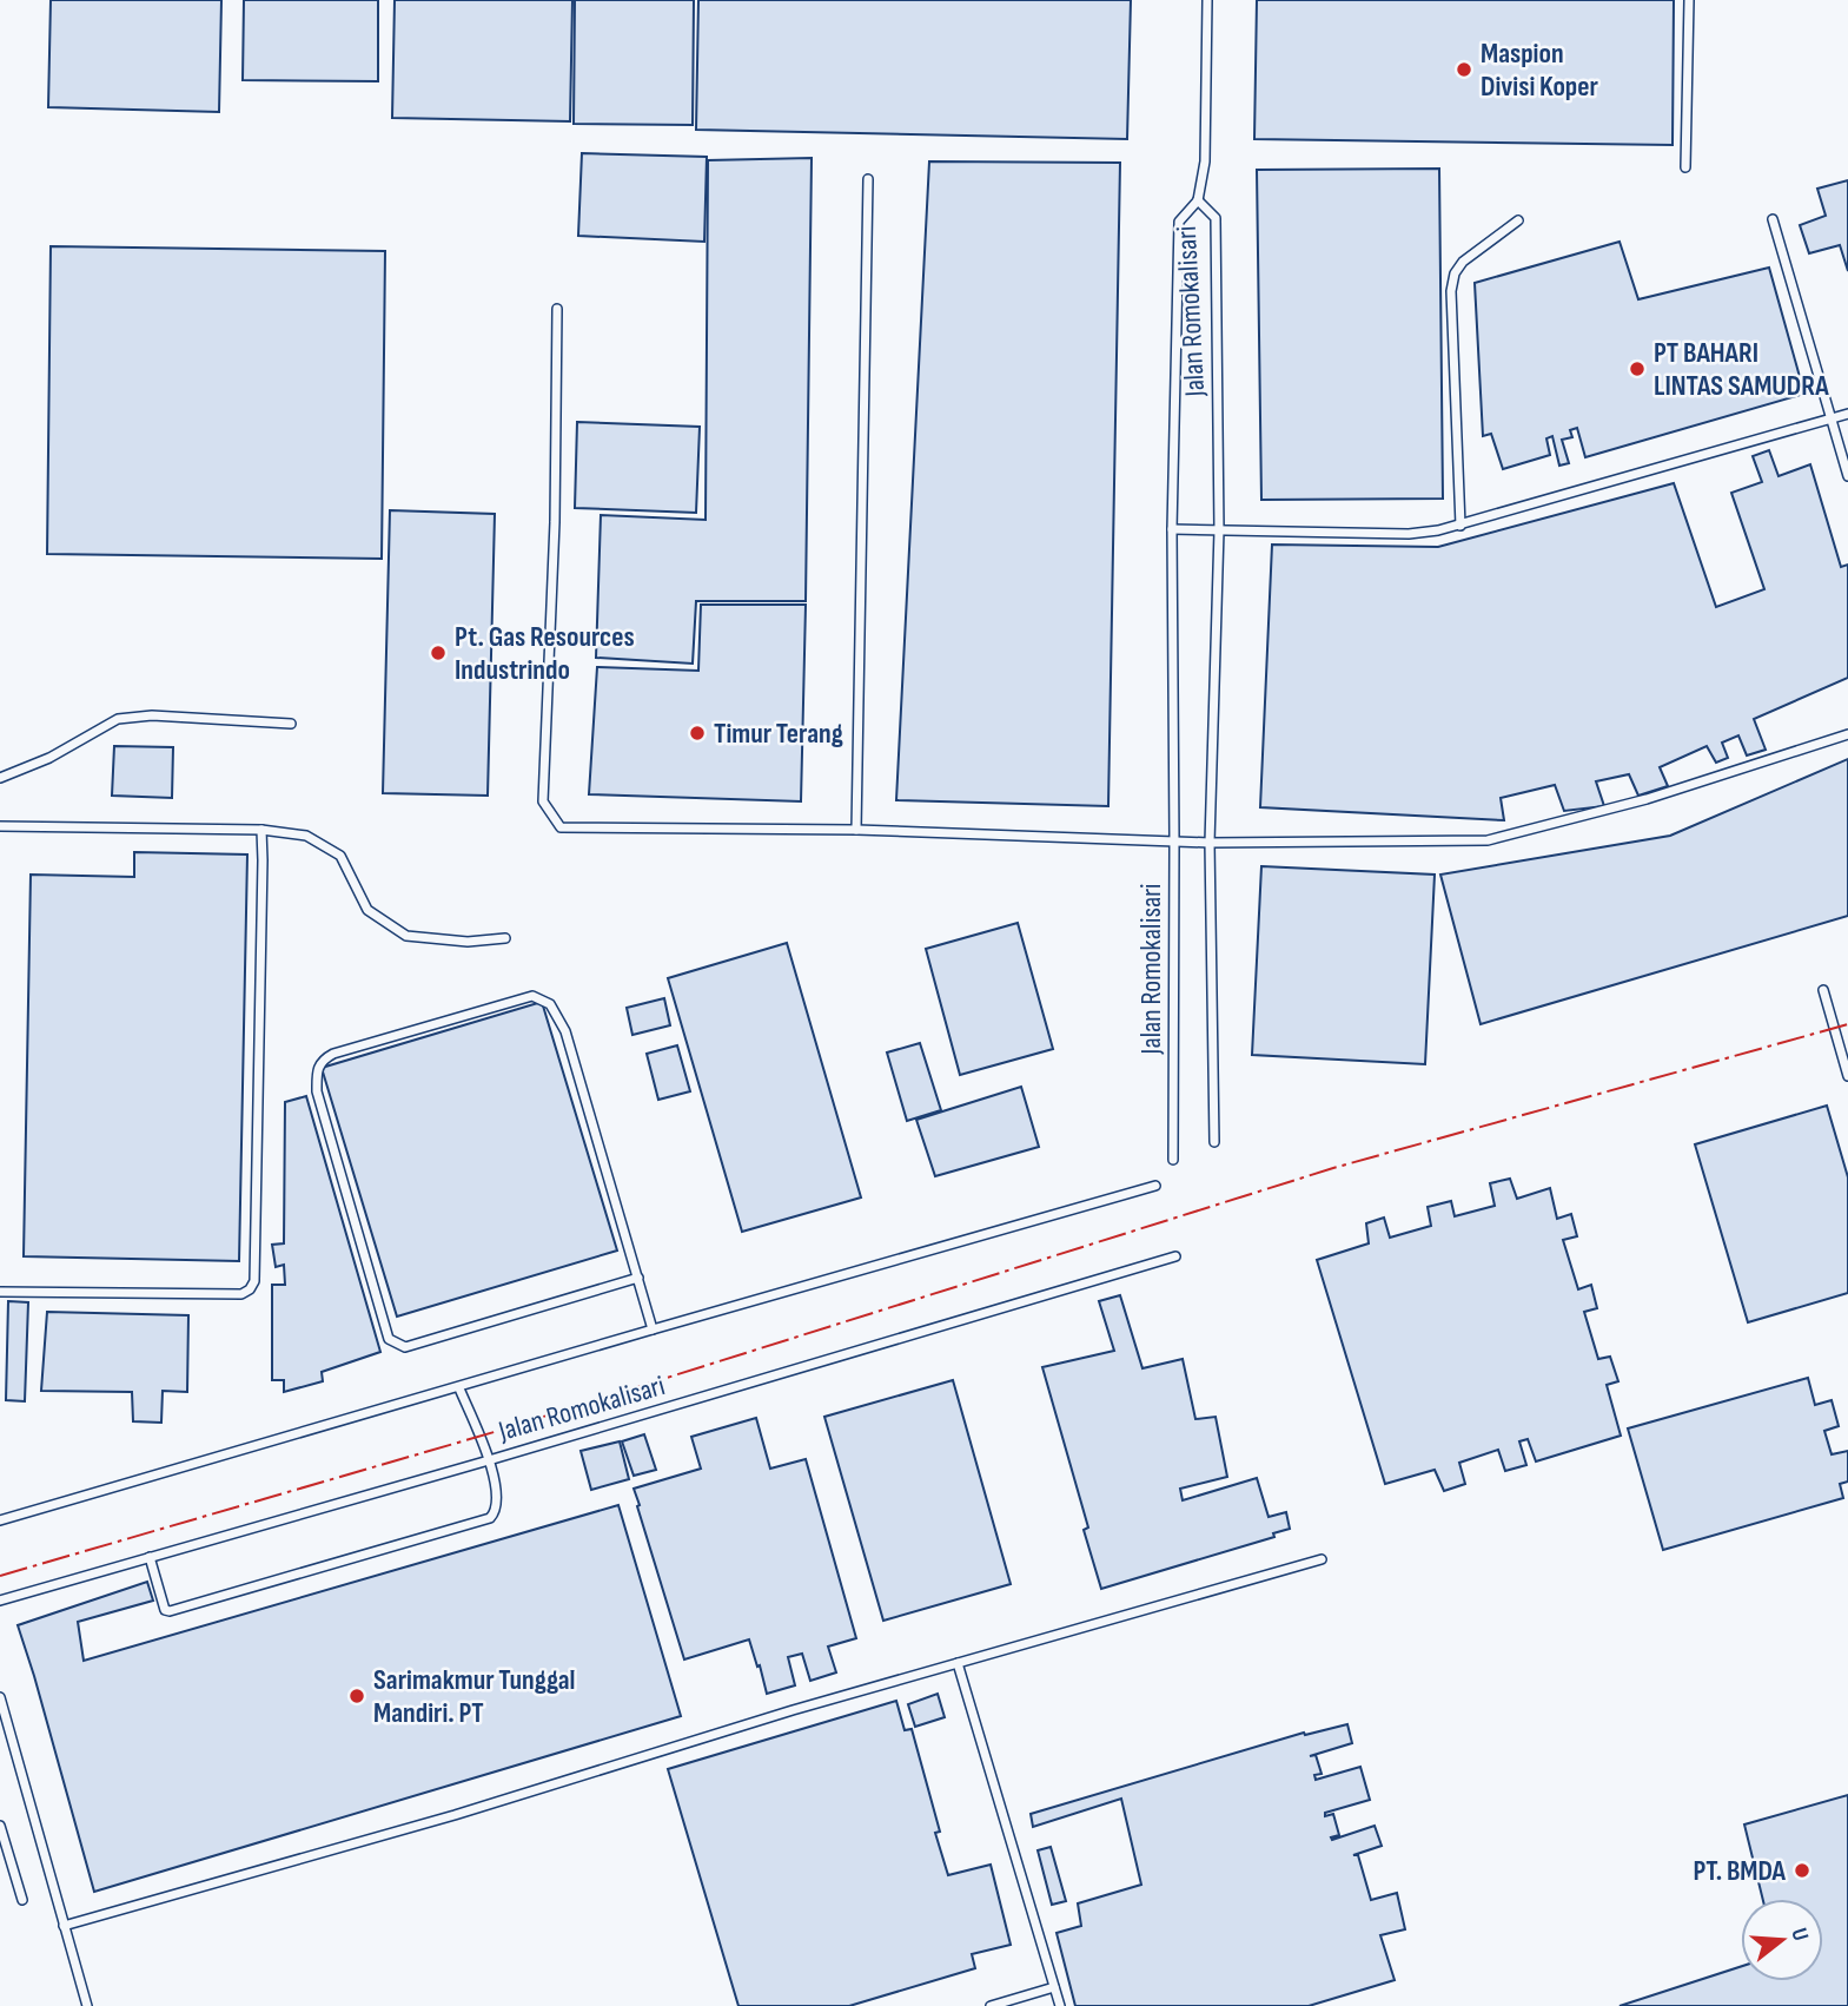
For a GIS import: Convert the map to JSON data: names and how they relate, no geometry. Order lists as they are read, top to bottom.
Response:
{
  "streets": {
    "lane": ["Jalan Romokalisari"]
  },
  "places": [
    "Maspion Divisi Koper",
    "PT BAHARI LINTAS SAMUDRA",
    "Pt. Gas Resources Industrindo",
    "Timur Terang",
    "Sarimakmur Tunggal Mandiri. PT",
    "PT. BMDA"
  ],
  "north": "right"
}
